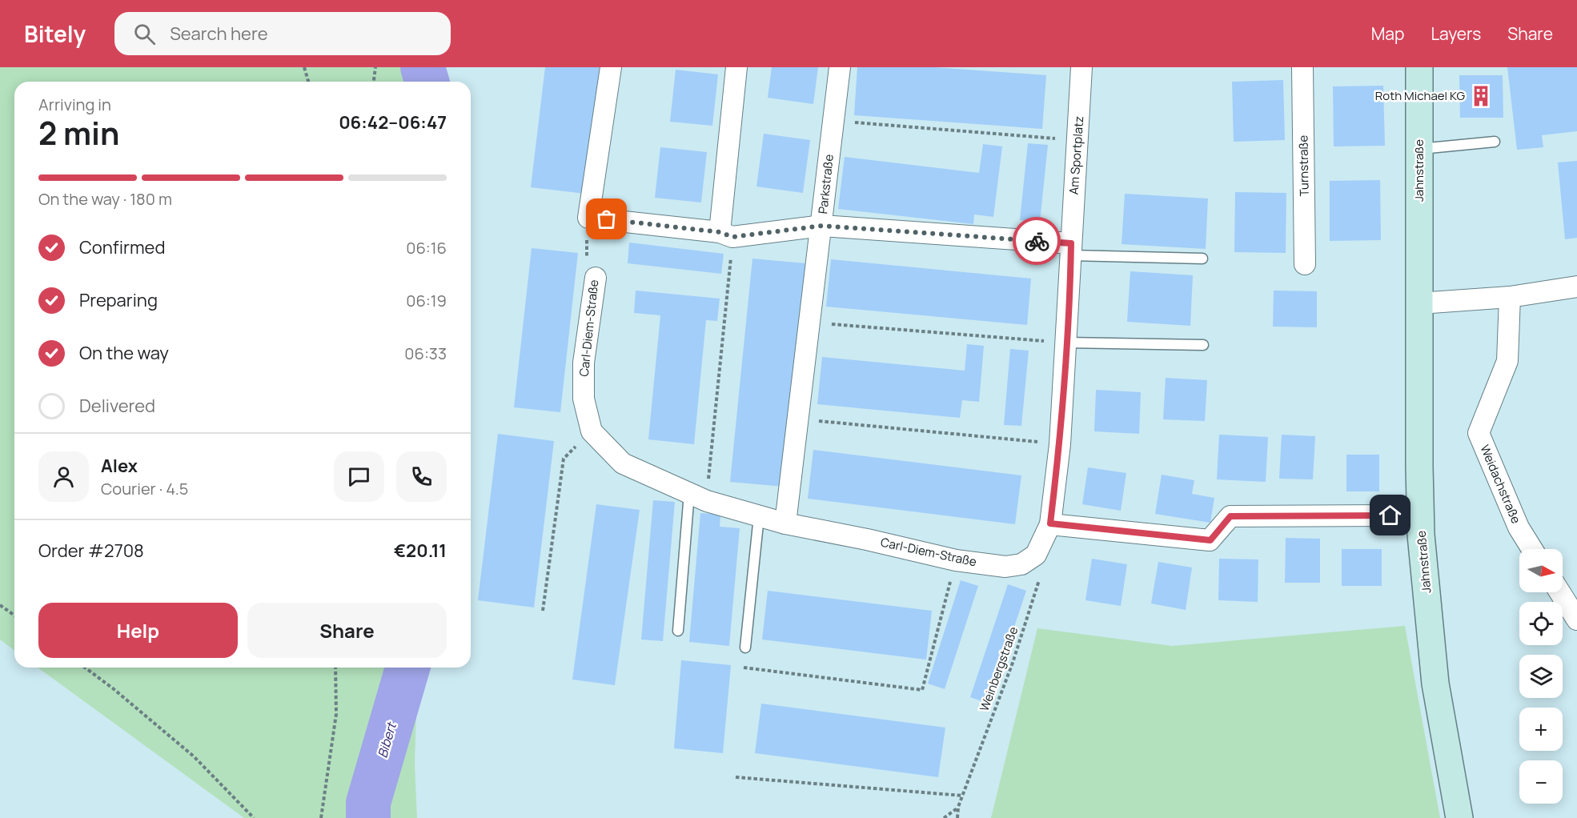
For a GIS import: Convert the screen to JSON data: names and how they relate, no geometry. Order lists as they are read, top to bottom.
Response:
{
  "streets": {
    "main road": ["Jahnstraße"],
    "street": [
      "Am Sportplatz",
      "Turnstraße",
      "Parkstraße",
      "Carl-Diem-Straße",
      "Weidachstraße"
    ],
    "path": ["Weinbergstraße"]
  },
  "crossings": [
    ["Am Sportplatz", "Carl-Diem-Straße"],
    ["Parkstraße", "Carl-Diem-Straße"]
  ],
  "water": ["Bibert"],
  "places": {
    "building": ["Roth Michael KG"]
  },
  "north": "right",
  "page": {
    "header": "Bitely",
    "search": "Search here",
    "nav": ["Map", "Layers", "Share"],
    "heading": ["2 min", "Arriving in", "06:42–06:47"],
    "panel": [
      "Alex",
      "Courier · 4.5",
      "Order #2708",
      "€20.11"
    ],
    "bar": "On the way · 180 m",
    "list": [
      ["Confirmed", "06:16"],
      ["Preparing", "06:19"],
      ["On the way", "06:33"],
      "Delivered"
    ],
    "map_buttons": ["+", "−"],
    "buttons": ["Help", "Share"]
  }
}
